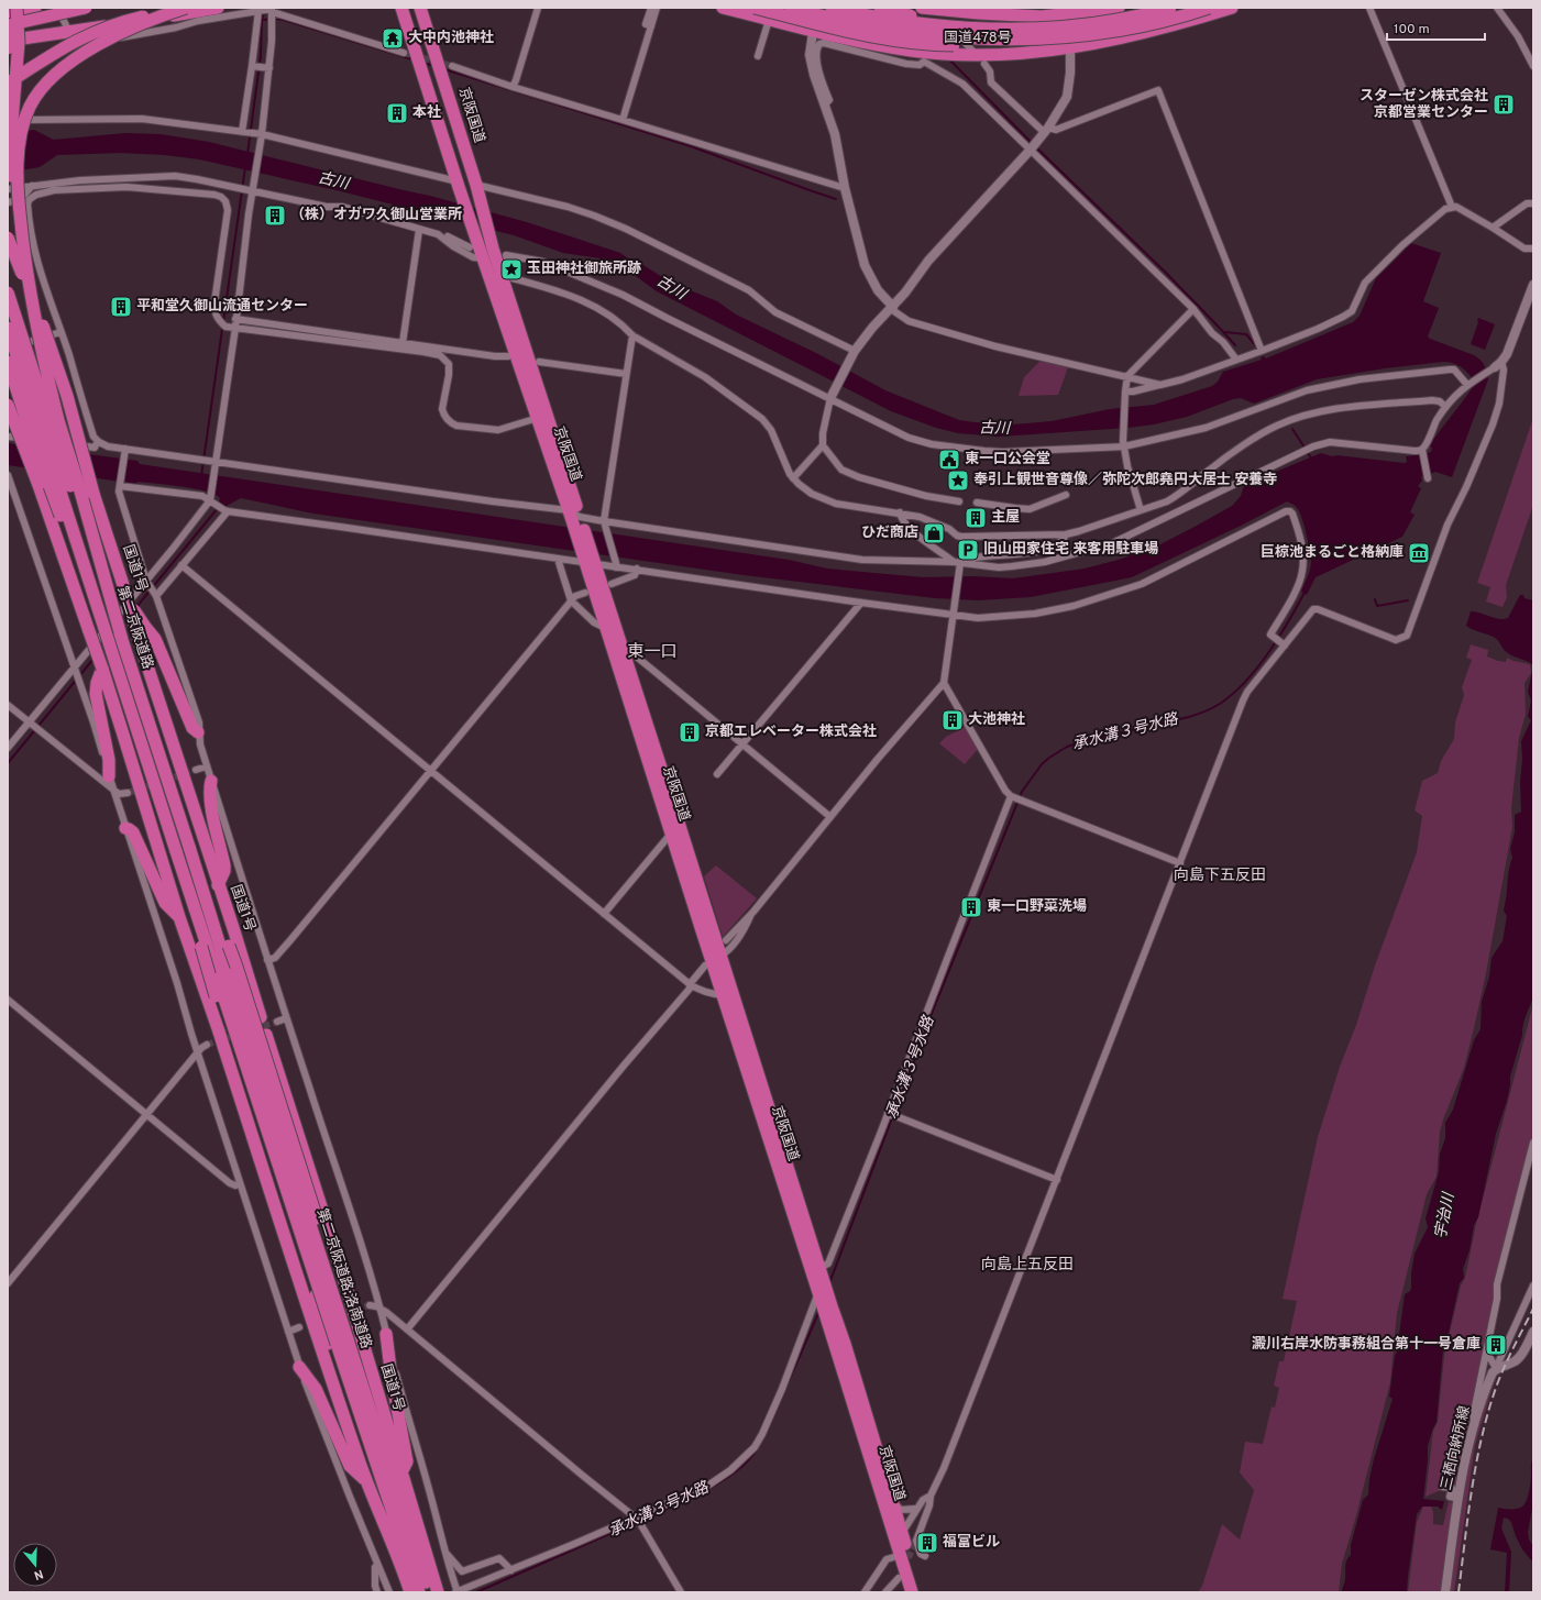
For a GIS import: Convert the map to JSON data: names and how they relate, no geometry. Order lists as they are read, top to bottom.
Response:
{
  "streets": {
    "highway": [
      "国道478号",
      "京阪国道",
      "国道1号",
      "第二京阪道路",
      "第二京阪道路;洛南道路"
    ],
    "street": ["三栖向納所線"]
  },
  "crossings": [
    ["第二京阪道路", "第二京阪道路;洛南道路"]
  ],
  "districts": ["東一口", "向島下五反田", "向島上五反田"],
  "water": ["古川", "承水溝３号水路", "宇治川"],
  "places": {
    "temple": ["大中内池神社"],
    "building": [
      "スターゼン株式会社 京都営業センター",
      "本社",
      "（株）オガワ久御山営業所",
      "平和堂久御山流通センター",
      "主屋",
      "大池神社",
      "京都エレベーター株式会社",
      "東一口野菜洗場",
      "澱川右岸水防事務組合第十一号倉庫",
      "福富ビル"
    ],
    "place": ["玉田神社御旅所跡", "奉引上観世音尊像／弥陀次郎堯円大居士 安養寺"],
    "public building": ["東一口公会堂"],
    "shop": ["ひだ商店"],
    "parking": ["旧山田家住宅 来客用駐車場"],
    "museum": ["巨椋池まるごと格納庫"]
  },
  "scale_bar": "100 m",
  "north": "bottom"
}
